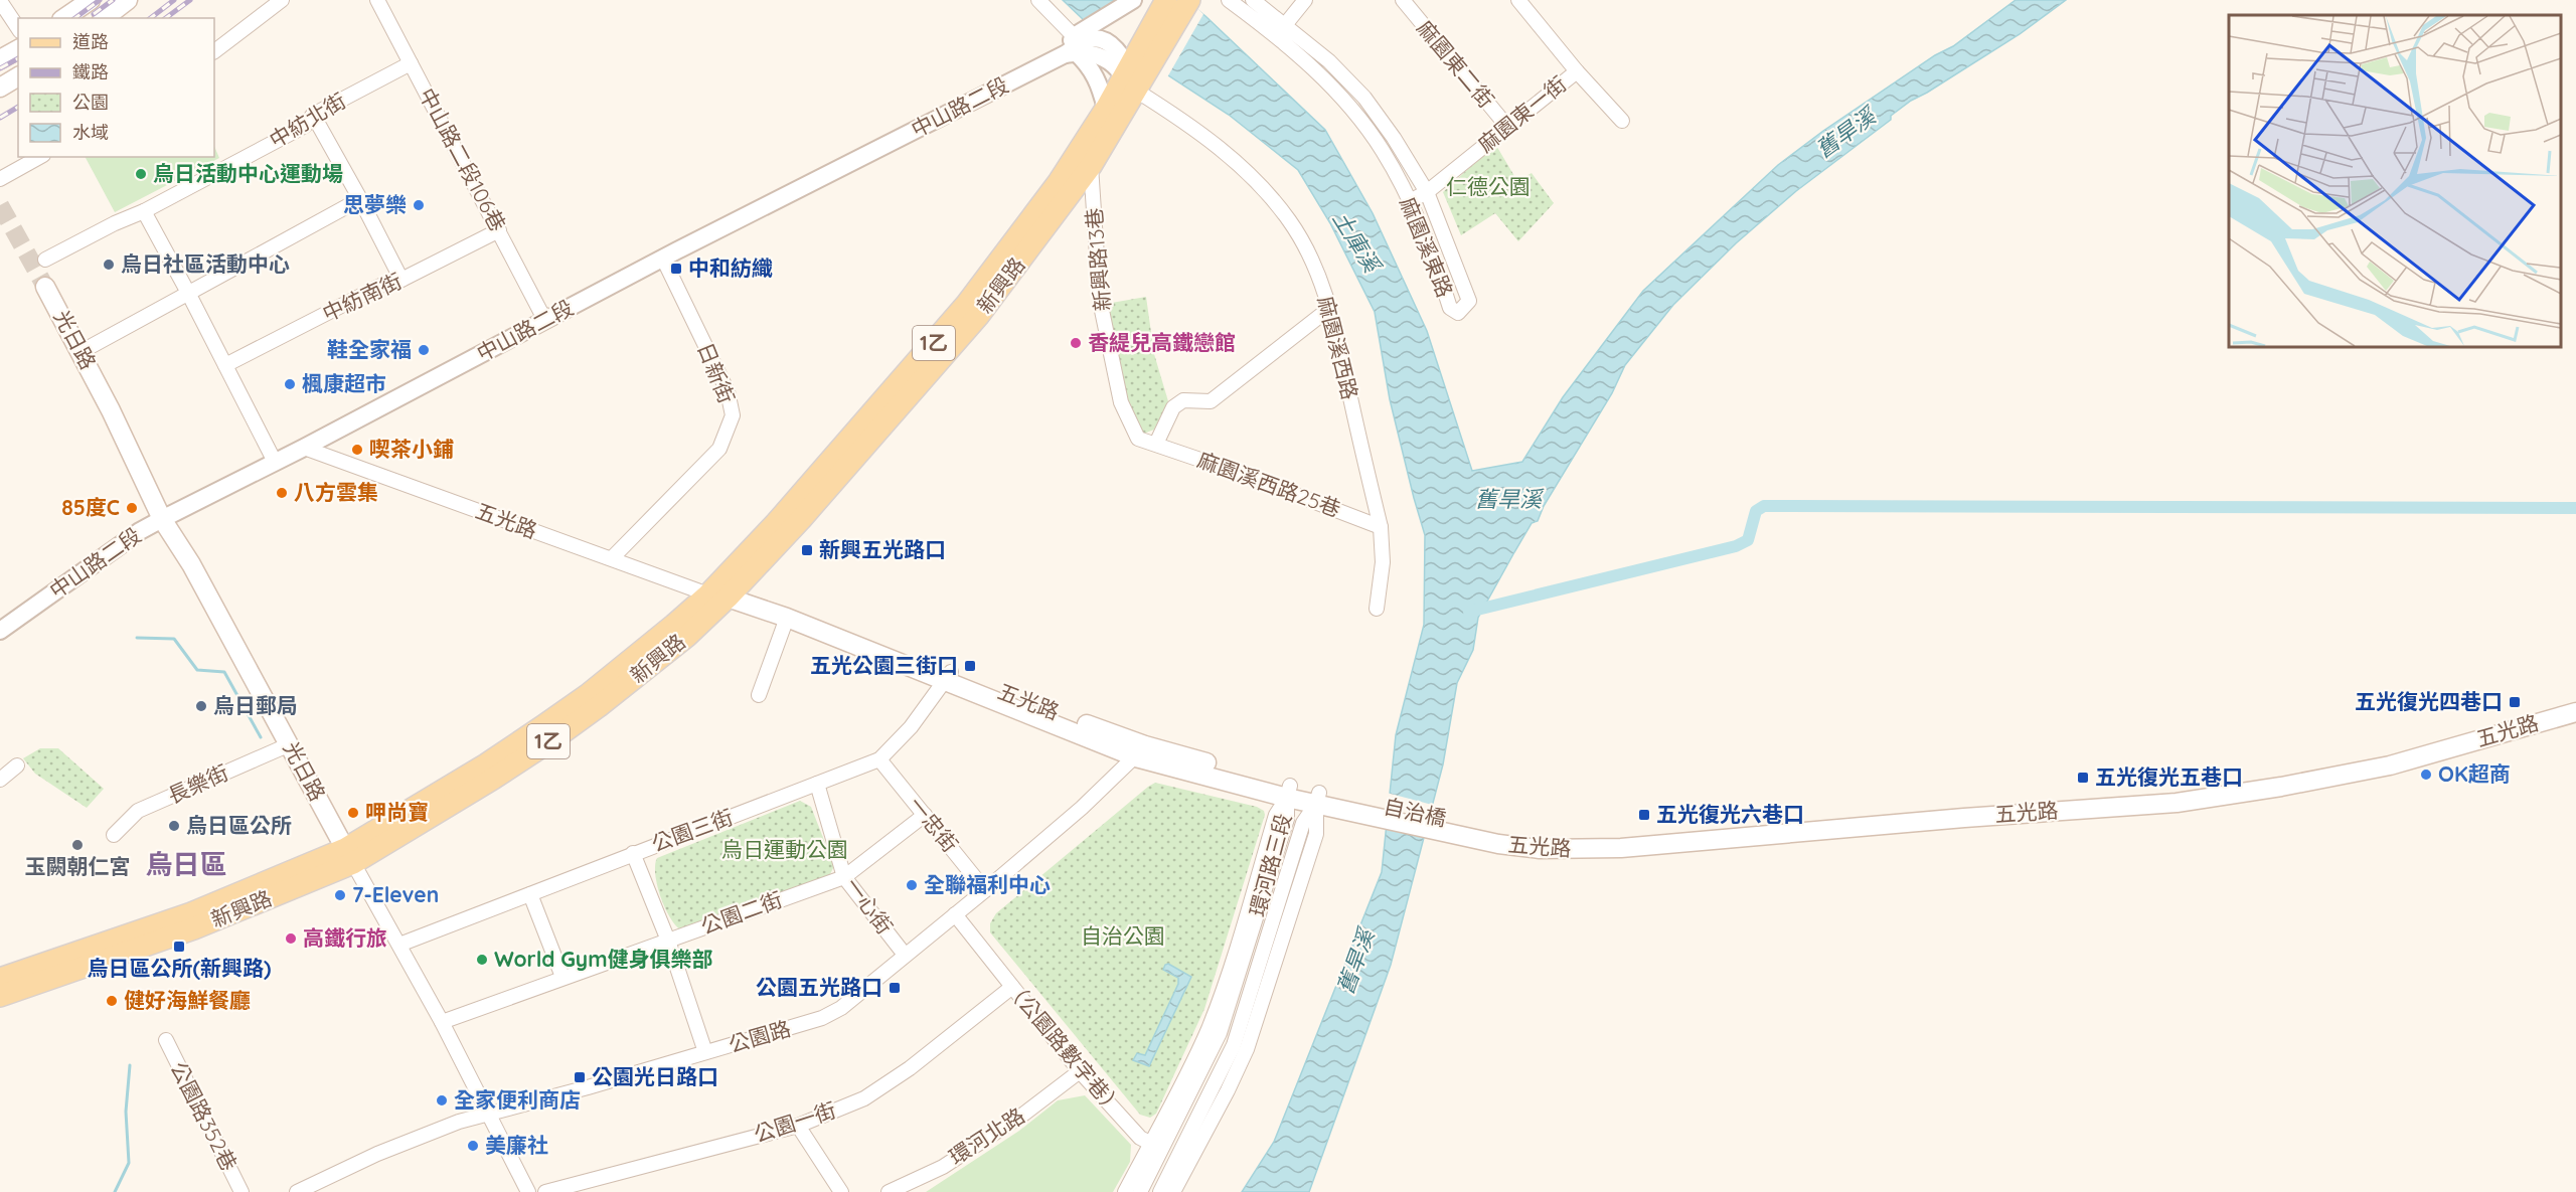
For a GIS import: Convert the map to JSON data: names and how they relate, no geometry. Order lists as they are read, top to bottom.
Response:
{
  "streets": {
    "main road": [
      "新興路",
      "光日路",
      "1乙",
      "五光路",
      "自治橋"
    ],
    "street": [
      "麻園東二街",
      "中山路二段",
      "麻園東一街",
      "中紡北街",
      "中山路二段106巷",
      "麻園溪東路",
      "新興路13巷",
      "中紡南街",
      "麻園溪西路",
      "日新街",
      "麻園溪西路25巷",
      "長樂街",
      "一忠街",
      "公園三街",
      "環河路三段",
      "一心街",
      "公園二街",
      "公園路",
      "（公園路數字巷）",
      "公園路352巷",
      "公園一街",
      "環河北路"
    ]
  },
  "crossings": [
    ["麻園東二街", "麻園東一街"],
    ["中山路二段", "中山路二段106巷"],
    ["中山路二段", "新興路"],
    ["中山路二段", "光日路"],
    ["中山路二段", "1乙"],
    ["中山路二段", "麻園溪西路"],
    ["中山路二段", "日新街"],
    ["中山路二段", "五光路"],
    ["麻園東一街", "麻園溪東路"],
    ["中紡北街", "中山路二段106巷"],
    ["中山路二段106巷", "中紡南街"],
    ["新興路13巷", "新興路"],
    ["新興路13巷", "麻園溪西路25巷"],
    ["新興路", "光日路"],
    ["新興路", "1乙"],
    ["新興路", "麻園溪西路"],
    ["新興路", "五光路"],
    ["光日路", "長樂街"],
    ["光日路", "公園三街"],
    ["光日路", "公園二街"],
    ["光日路", "公園路"],
    ["1乙", "麻園溪西路"],
    ["麻園溪西路", "麻園溪西路25巷"],
    ["日新街", "五光路"],
    ["五光路", "自治橋"],
    ["五光路", "公園三街"],
    ["五光路", "環河路三段"],
    ["五光路", "公園路"],
    ["一忠街", "公園三街"],
    ["一忠街", "公園二街"],
    ["一忠街", "公園路"],
    ["公園三街", "一心街"],
    ["環河路三段", "（公園路數字巷）"],
    ["一心街", "公園二街"],
    ["一心街", "公園路"],
    ["公園路", "（公園路數字巷）"],
    ["（公園路數字巷）", "公園一街"],
    ["（公園路數字巷）", "環河北路"]
  ],
  "districts": ["烏日區"],
  "water": ["舊旱溪", "土庫溪"],
  "parks": ["仁德公園", "烏日運動公園", "自治公園"],
  "places": {
    "other": [
      "烏日活動中心運動場",
      "思夢樂",
      "烏日社區活動中心",
      "香緹兒高鐵戀館",
      "鞋全家福",
      "楓康超市",
      "喫茶小鋪",
      "八方雲集",
      "85度C",
      "烏日郵局",
      "OK超商",
      "呷尚寶",
      "烏日區公所",
      "玉闕朝仁宮",
      "全聯福利中心",
      "7-Eleven",
      "高鐵行旅",
      "World Gym健身俱樂部",
      "健好海鮮餐廳",
      "全家便利商店",
      "美廉社"
    ],
    "transit": [
      "中和紡織",
      "新興五光路口",
      "五光公園三街口",
      "五光復光四巷口",
      "五光復光五巷口",
      "五光復光六巷口",
      "烏日區公所(新興路)",
      "公園五光路口",
      "公園光日路口"
    ]
  },
  "legend": [
    "道路",
    "鐵路",
    "公園",
    "水域"
  ]
}
